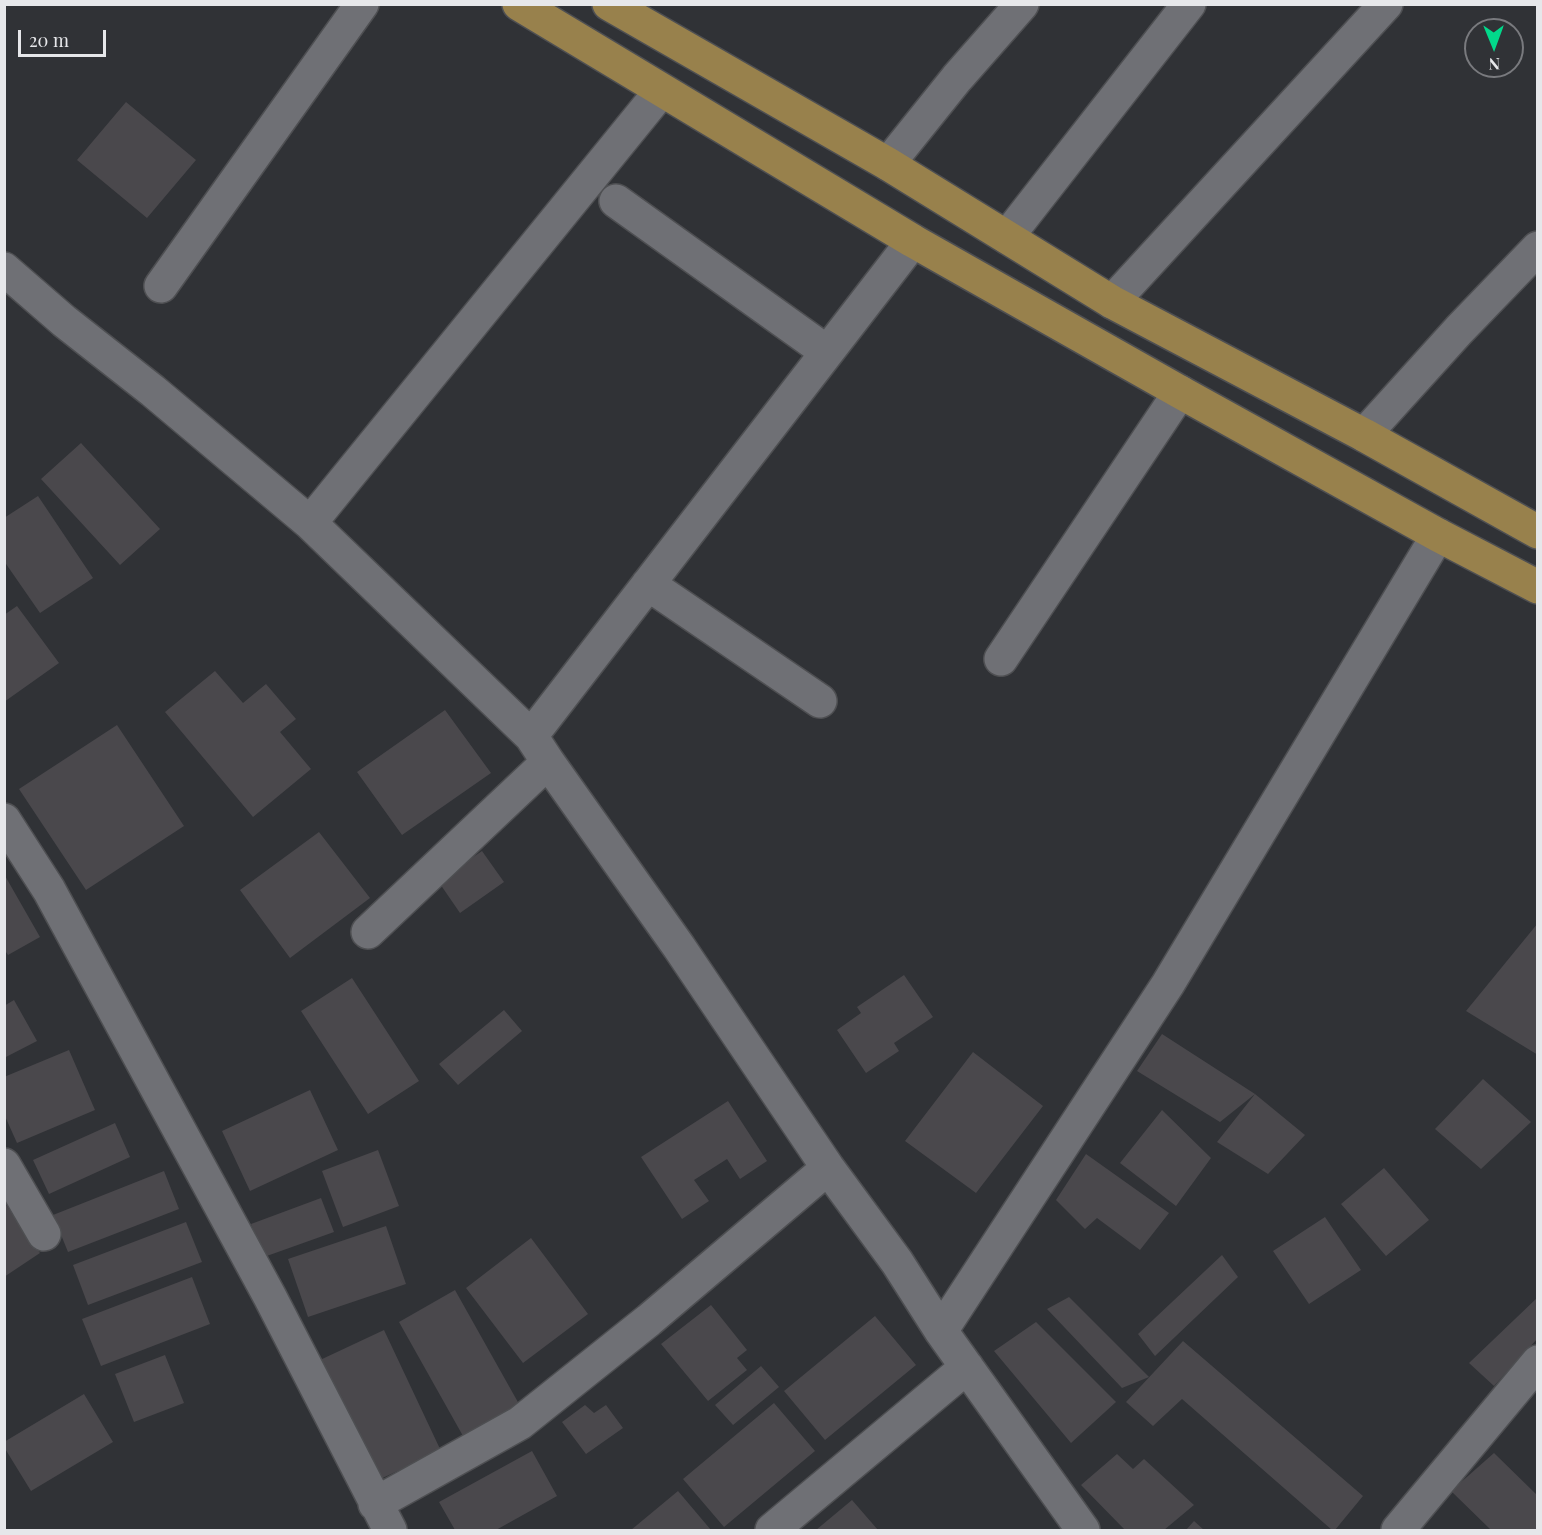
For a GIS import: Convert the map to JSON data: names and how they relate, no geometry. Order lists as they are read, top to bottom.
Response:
{
  "scale_bar": "20 m",
  "north": "bottom"
}
